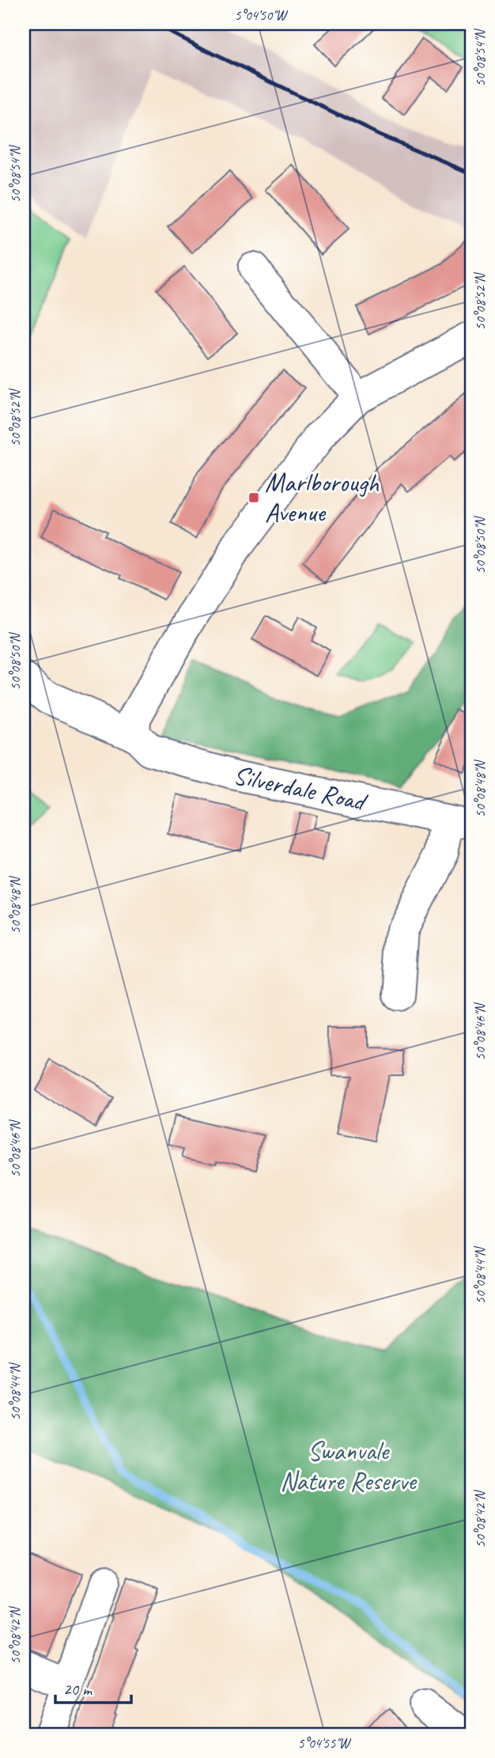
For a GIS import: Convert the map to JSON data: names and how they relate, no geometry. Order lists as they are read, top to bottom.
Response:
{
  "streets": {
    "street": ["Silverdale Road"]
  },
  "parks": ["Swanvale Nature Reserve"],
  "places": {
    "transit": ["Marlborough Avenue"]
  },
  "scale_bar": "20 m",
  "coordinates": [
    "5°04'50\"W",
    "50°08'54\"N",
    "50°08'52\"N",
    "50°08'50\"N",
    "50°08'48\"N",
    "50°08'46\"N",
    "50°08'44\"N",
    "50°08'42\"N",
    "5°04'55\"W"
  ]
}
